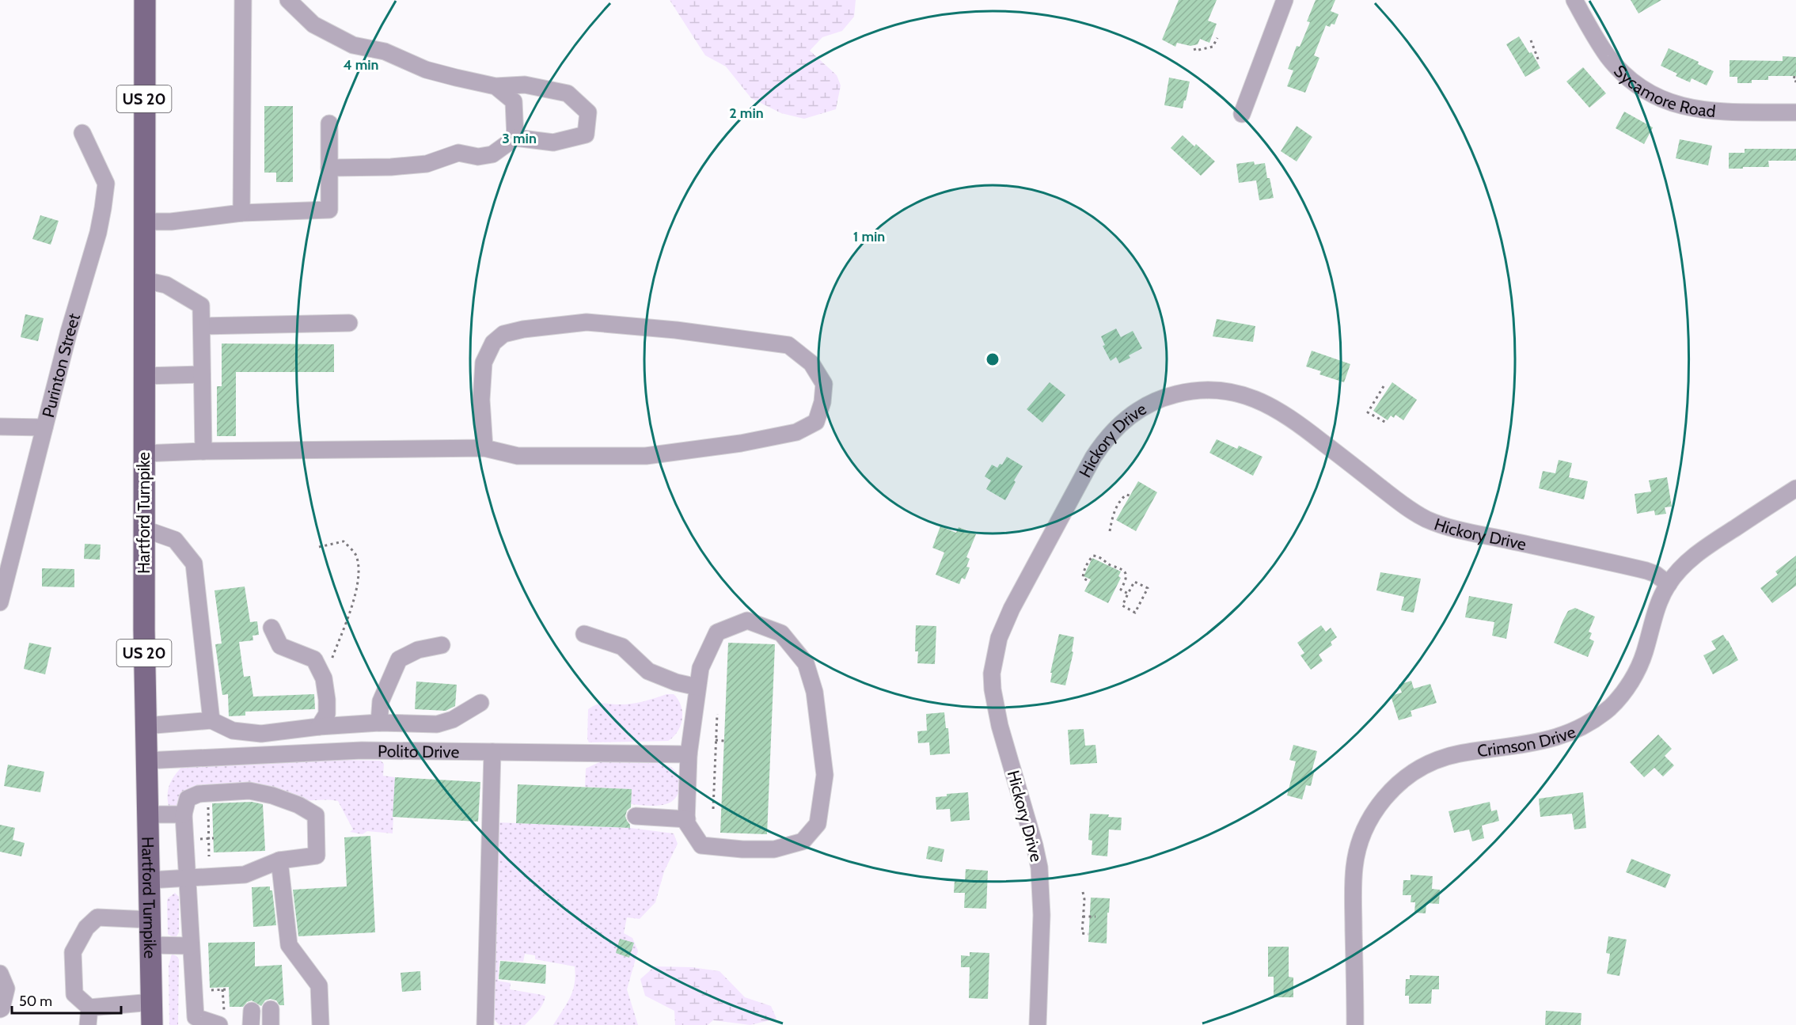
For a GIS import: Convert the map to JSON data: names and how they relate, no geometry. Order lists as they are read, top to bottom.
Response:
{
  "streets": {
    "main road": ["US 20", "Hartford Turnpike"],
    "street": [
      "Sycamore Road",
      "Purinton Street",
      "Hickory Drive",
      "Crimson Drive",
      "Polito Drive"
    ]
  },
  "crossings": [
    ["Hickory Drive", "Crimson Drive"],
    ["Hartford Turnpike", "Polito Drive"]
  ],
  "scale_bar": "50 m",
  "rings": [
    "4 min",
    "2 min",
    "3 min",
    "1 min"
  ]
}
